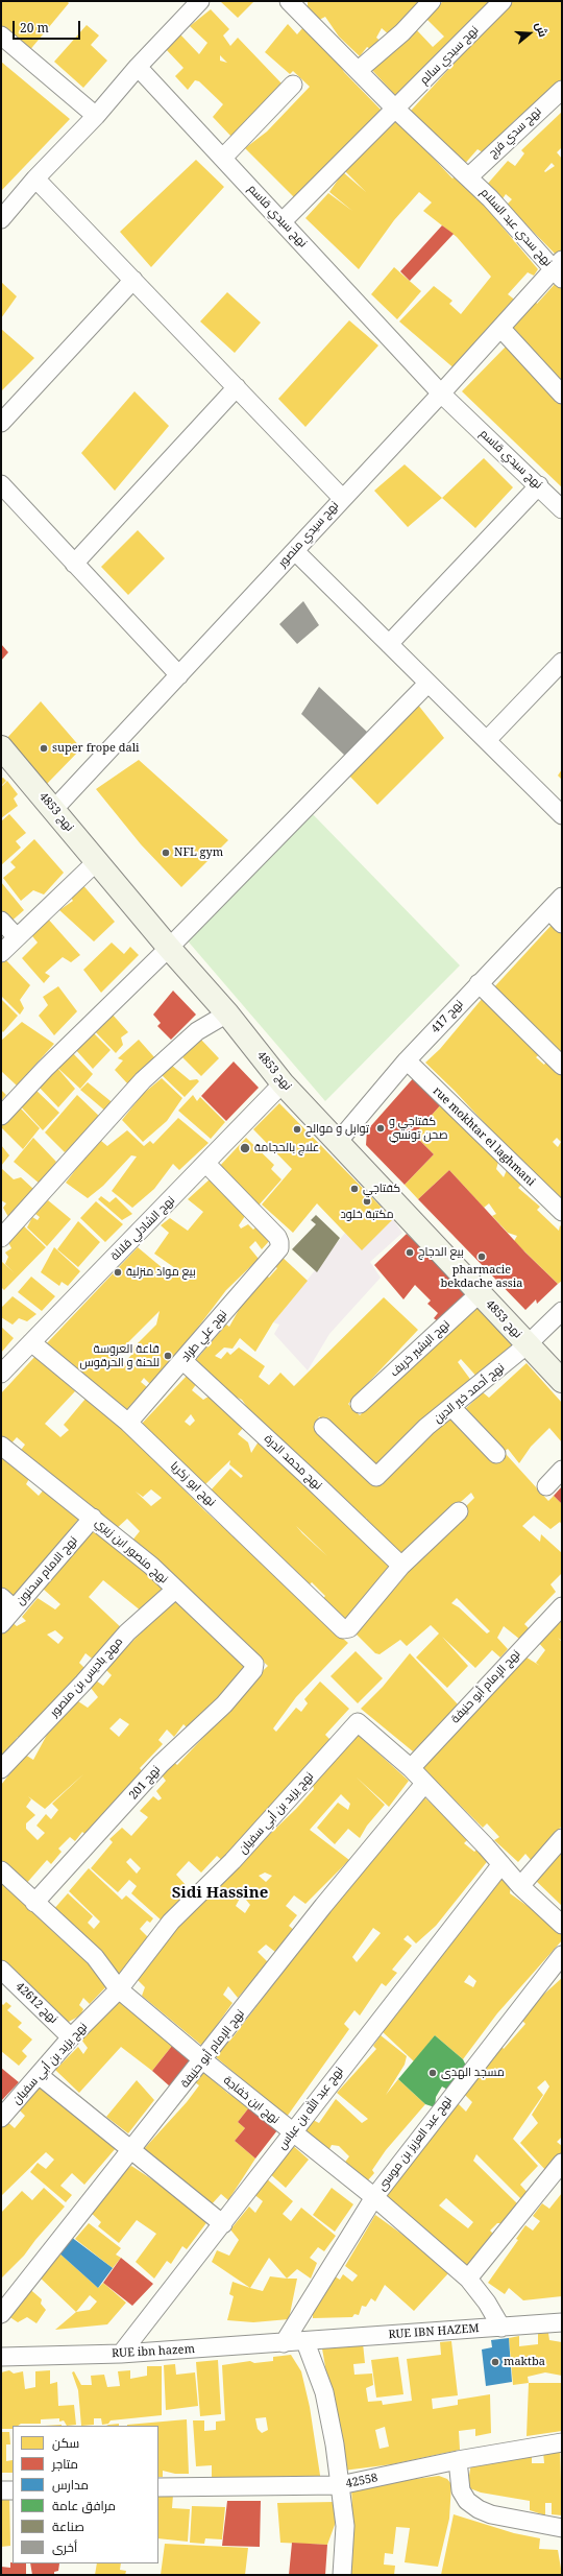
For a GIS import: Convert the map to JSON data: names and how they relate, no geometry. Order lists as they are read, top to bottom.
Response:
{
  "streets": {
    "street": [
      "نهج سيدي سالم",
      "نهج سدي فرج",
      "نهج سيدي قاسم",
      "نهج سدي عبد السلام",
      "نهج سيدي منصور",
      "نهج 4853",
      "نهج 417",
      "rue mokhtar el laghmani",
      "نهج الشادلي قلالة",
      "نهج علي طراد",
      "نهج البشير خريف",
      "نهج أحمد خير الدين",
      "نهج محمد الدرة",
      "نهج ابو زكريا",
      "نهج منصور ابن زيري",
      "نهج الامام سحنون",
      "مهج باديس بن منصور",
      "نهج الإمام أبو حنيفة",
      "نهج 201",
      "نهج يزيد بن أبي سفيان",
      "نهج 42612",
      "نهج ابن خفاجة",
      "نهج عبد الله بن عباس",
      "نهج عبد العزيز بن موسى",
      "RUE IBN HAZEM",
      "RUE ibn hazem",
      "42558"
    ]
  },
  "crossings": [
    ["نهج سيدي سالم", "نهج سيدي قاسم"],
    ["نهج سيدي سالم", "نهج سدي عبد السلام"],
    ["نهج سدي فرج", "نهج سدي عبد السلام"],
    ["نهج سيدي قاسم", "نهج سيدي منصور"],
    ["نهج سدي عبد السلام", "نهج سيدي منصور"],
    ["نهج سيدي منصور", "نهج 4853"],
    ["نهج 4853", "نهج 417"],
    ["نهج 4853", "نهج الشادلي قلالة"],
    ["نهج 4853", "نهج البشير خريف"],
    ["نهج 4853", "نهج أحمد خير الدين"],
    ["نهج 417", "rue mokhtar el laghmani"],
    ["نهج الشادلي قلالة", "نهج علي طراد"],
    ["نهج الشادلي قلالة", "نهج ابو زكريا"],
    ["نهج علي طراد", "نهج محمد الدرة"],
    ["نهج علي طراد", "نهج ابو زكريا"],
    ["نهج محمد الدرة", "نهج ابو زكريا"],
    ["نهج منصور ابن زيري", "نهج الامام سحنون"],
    ["نهج منصور ابن زيري", "مهج باديس بن منصور"],
    ["نهج منصور ابن زيري", "نهج 201"],
    ["نهج الإمام أبو حنيفة", "نهج يزيد بن أبي سفيان"],
    ["نهج الإمام أبو حنيفة", "نهج ابن خفاجة"],
    ["نهج 201", "نهج ابن خفاجة"],
    ["نهج يزيد بن أبي سفيان", "نهج 42612"],
    ["نهج يزيد بن أبي سفيان", "نهج ابن خفاجة"],
    ["نهج يزيد بن أبي سفيان", "نهج عبد الله بن عباس"],
    ["نهج ابن خفاجة", "نهج عبد الله بن عباس"],
    ["نهج ابن خفاجة", "نهج عبد العزيز بن موسى"],
    ["نهج ابن خفاجة", "RUE IBN HAZEM"],
    ["نهج عبد الله بن عباس", "RUE ibn hazem"],
    ["نهج عبد العزيز بن موسى", "RUE ibn hazem"],
    ["RUE IBN HAZEM", "RUE ibn hazem"]
  ],
  "districts": ["Sidi Hassine"],
  "places": [
    "super frope dali",
    "NFL gym",
    "كفتاجي و صحن تونسي",
    "توابل و موالح",
    "علاج بالحجامة",
    "كفتاجي",
    "مكتبة خلود",
    "بيع الدجاج",
    "pharmacie bekdache assia",
    "بيع مواد منزلية",
    "قاعة العروسة للحنة و الحرقوس",
    "مسجد الهدى",
    "maktba"
  ],
  "legend": [
    "سكن",
    "متاجر",
    "مدارس",
    "مرافق عامة",
    "صناعة",
    "أخرى"
  ],
  "scale_bar": "20 m",
  "north": "right"
}
